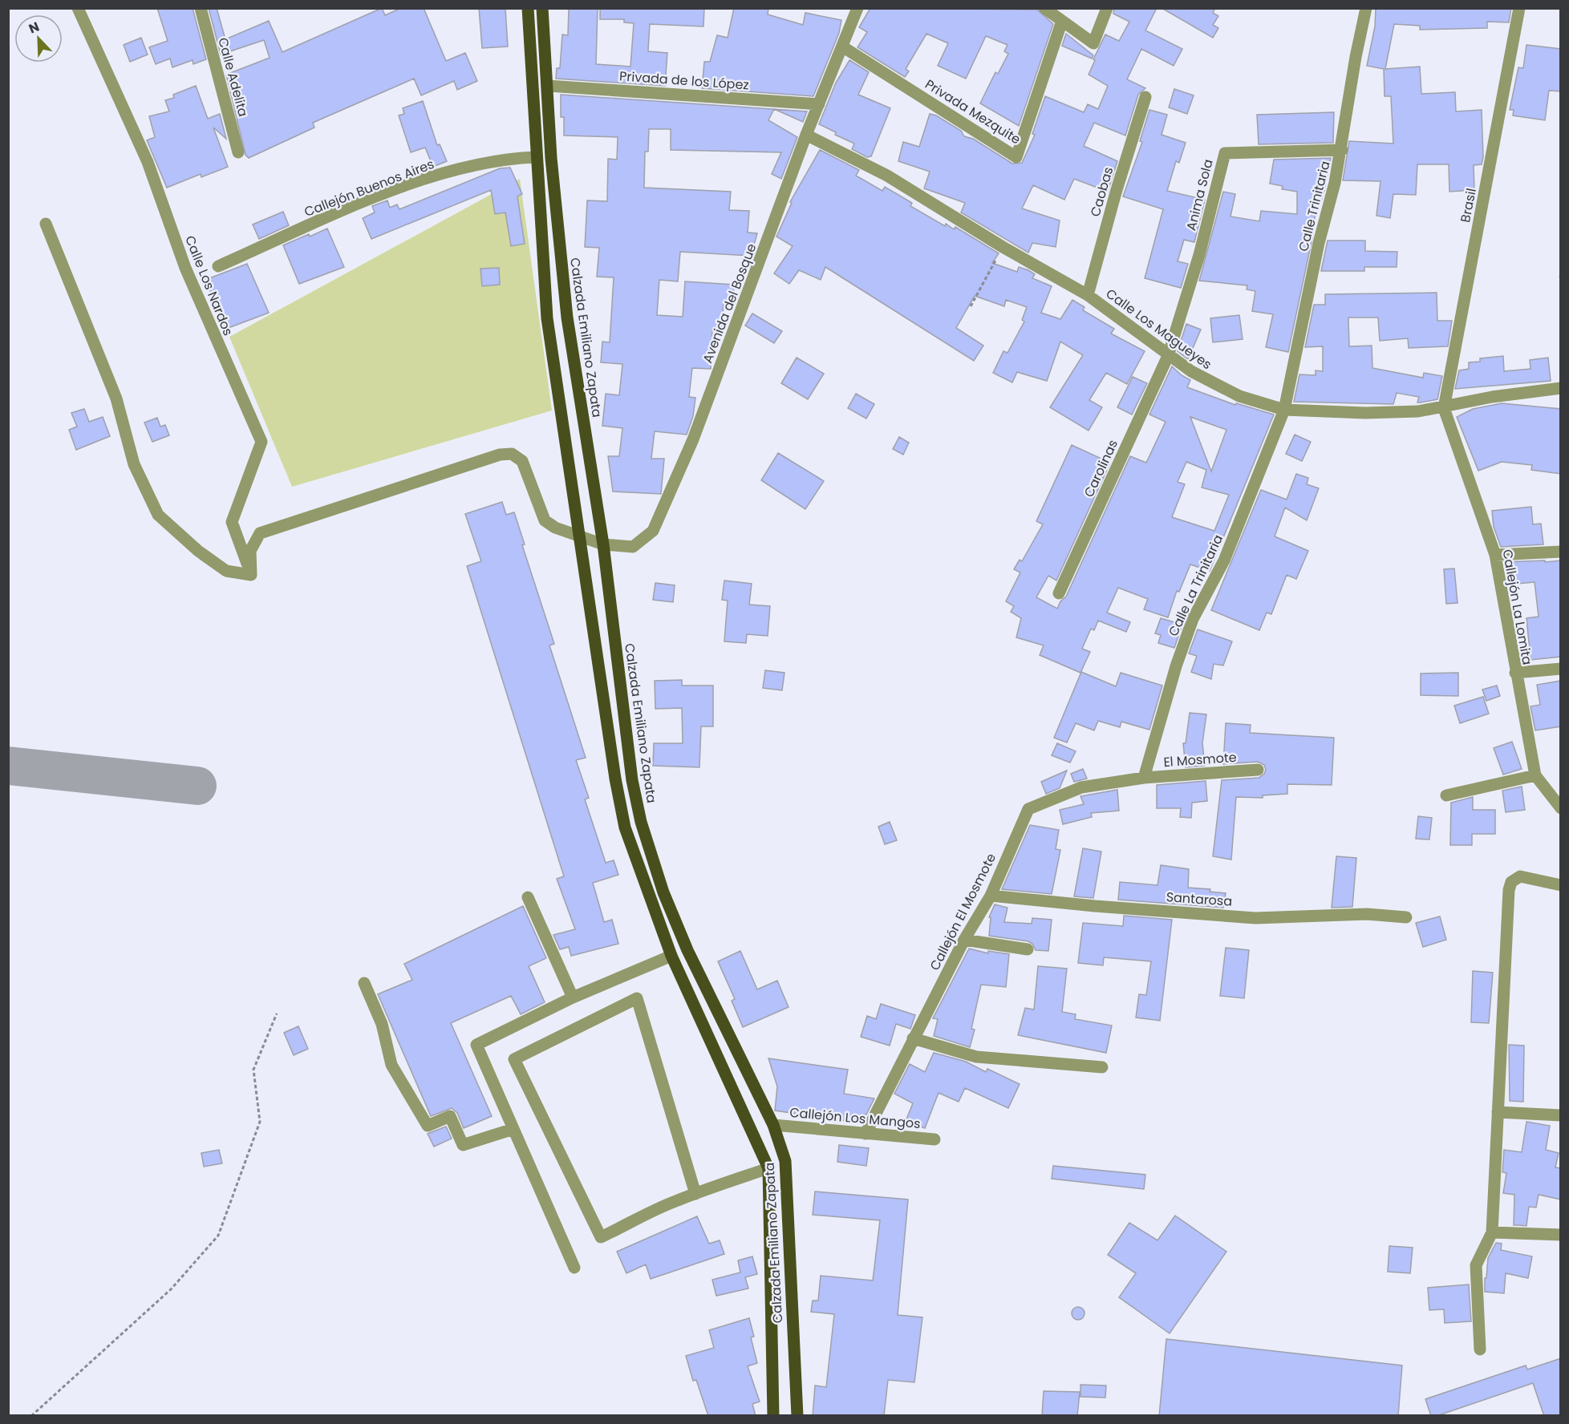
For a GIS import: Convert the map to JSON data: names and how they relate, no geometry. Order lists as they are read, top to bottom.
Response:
{
  "streets": {
    "main road": ["Calzada Emiliano Zapata"],
    "street": [
      "Calle Adelita",
      "Privada de los López",
      "Privada Mezquite",
      "Callejón Buenos Aires",
      "Caobas",
      "Anima Sola",
      "Brasil",
      "Calle Trinitaria",
      "Calle Los Nardos",
      "Avenida del Bosque",
      "Calle Los Magueyes",
      "Carolinas",
      "Calle La Trinitaria",
      "Callejón La Lomita",
      "El Mosmote",
      "Santarosa",
      "Callejón El Mosmote",
      "Callejón Los Mangos"
    ]
  },
  "crossings": [
    ["Privada de los López", "Avenida del Bosque"],
    ["Privada de los López", "Calzada Emiliano Zapata"],
    ["Privada Mezquite", "Avenida del Bosque"],
    ["Callejón Buenos Aires", "Calzada Emiliano Zapata"],
    ["Caobas", "Calle Los Magueyes"],
    ["Anima Sola", "Calle Trinitaria"],
    ["Anima Sola", "Calle Los Magueyes"],
    ["Anima Sola", "Carolinas"],
    ["Brasil", "Calle Los Magueyes"],
    ["Brasil", "Callejón La Lomita"],
    ["Calle Trinitaria", "Calle Los Magueyes"],
    ["Calle Trinitaria", "Calle La Trinitaria"],
    ["Calle Los Nardos", "Avenida del Bosque"],
    ["Avenida del Bosque", "Calle Los Magueyes"],
    ["Avenida del Bosque", "Calzada Emiliano Zapata"],
    ["Calle Los Magueyes", "Carolinas"],
    ["Calle Los Magueyes", "Calle La Trinitaria"],
    ["Calle Los Magueyes", "Callejón La Lomita"],
    ["Calzada Emiliano Zapata", "Callejón Los Mangos"],
    ["Calle La Trinitaria", "El Mosmote"],
    ["Calle La Trinitaria", "Callejón El Mosmote"],
    ["El Mosmote", "Callejón El Mosmote"],
    ["Santarosa", "Callejón El Mosmote"],
    ["Callejón El Mosmote", "Callejón Los Mangos"]
  ],
  "north": "top left"
}
